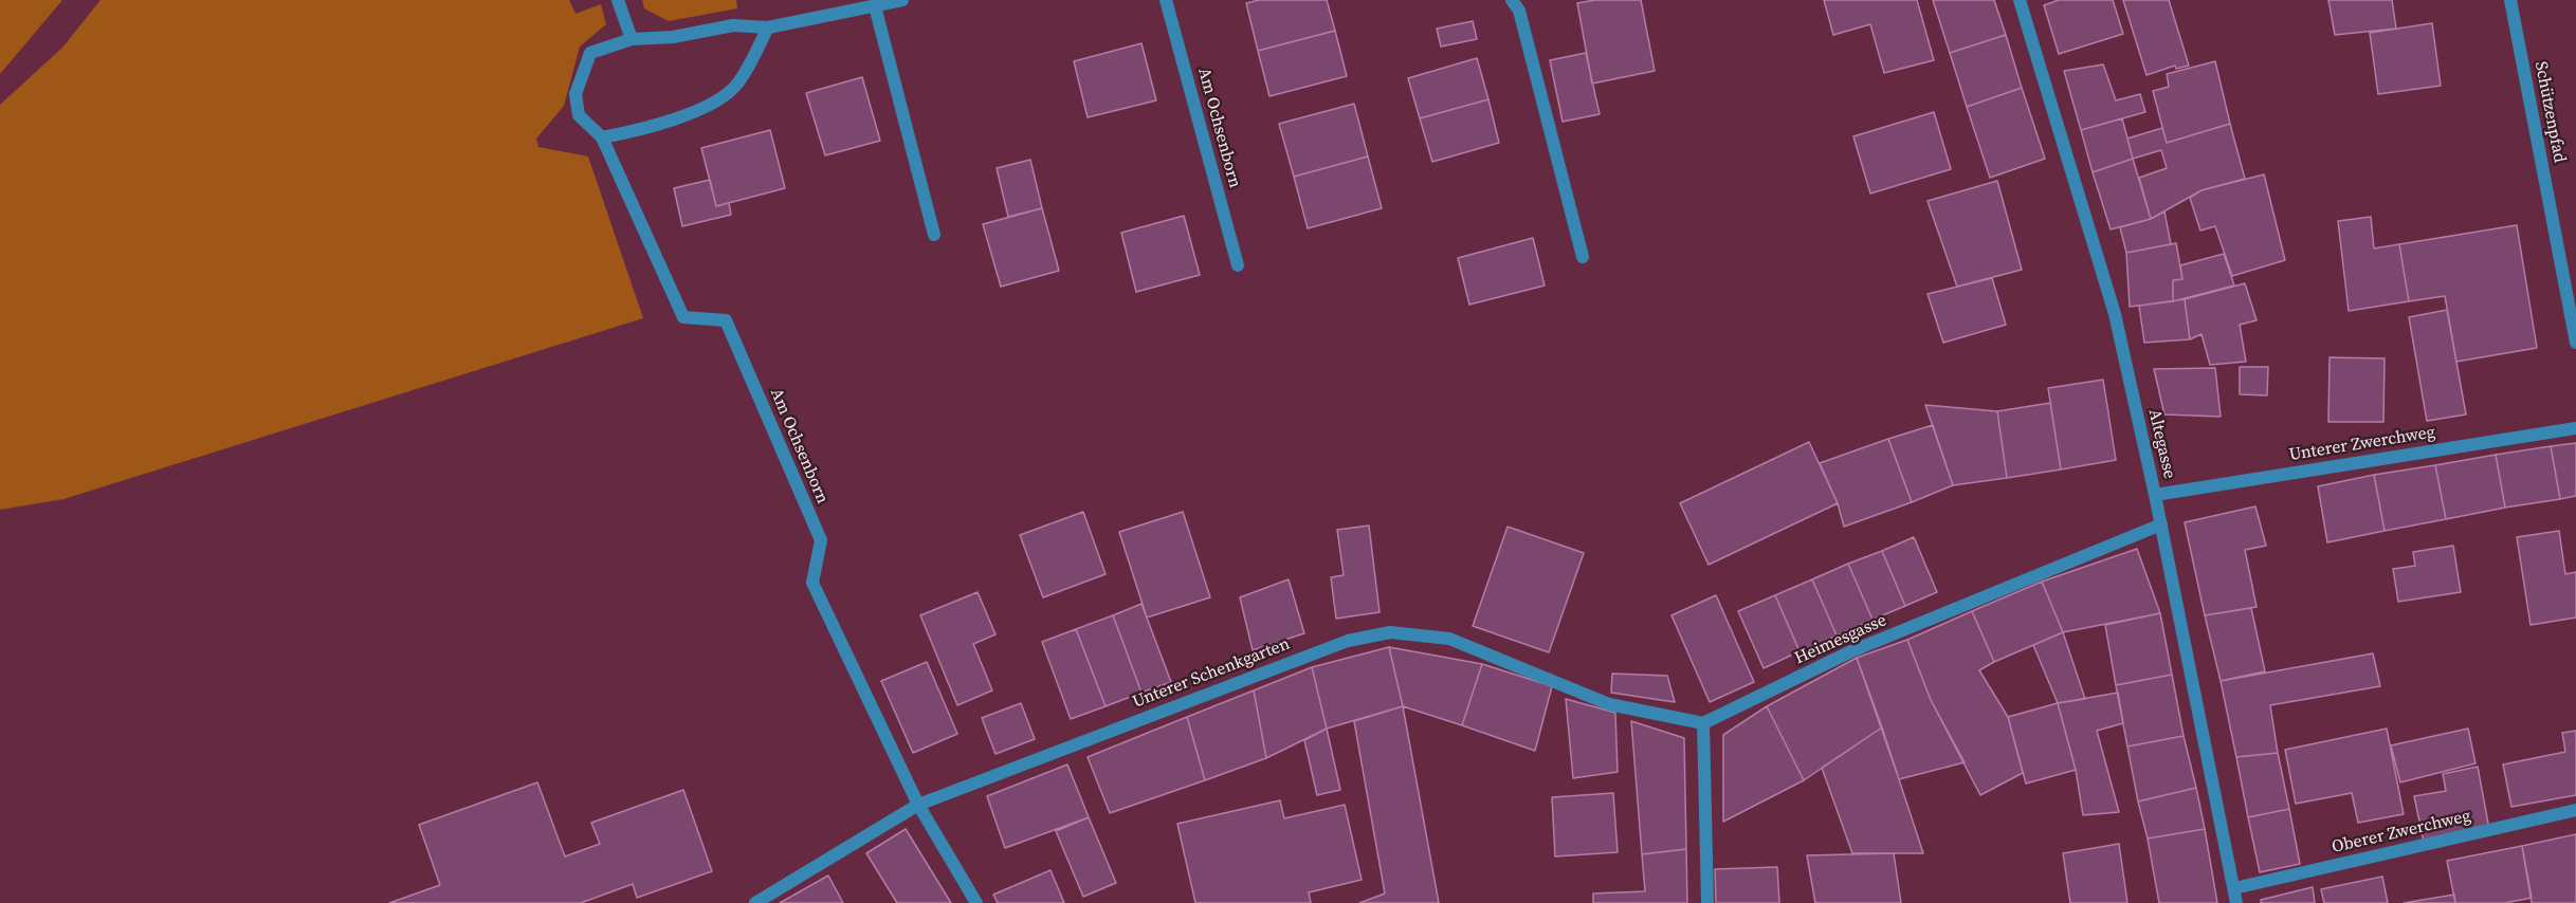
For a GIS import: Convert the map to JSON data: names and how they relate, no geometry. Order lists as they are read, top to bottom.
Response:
{
  "streets": {
    "street": [
      "Schützenpfad",
      "Am Ochsenborn",
      "Altegasse",
      "Unterer Zwerchweg",
      "Heimesgasse",
      "Unterer Schenkgarten",
      "Oberer Zwerchweg"
    ]
  },
  "crossings": [
    ["Am Ochsenborn", "Unterer Schenkgarten"],
    ["Altegasse", "Unterer Zwerchweg"],
    ["Altegasse", "Heimesgasse"],
    ["Altegasse", "Oberer Zwerchweg"],
    ["Heimesgasse", "Unterer Schenkgarten"]
  ]
}
